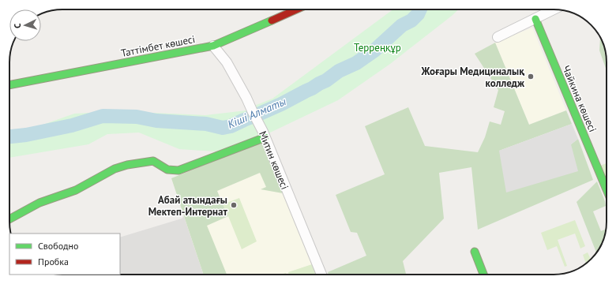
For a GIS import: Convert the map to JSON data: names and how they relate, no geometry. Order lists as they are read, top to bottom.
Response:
{
  "streets": {
    "street": ["Таттімбет көшесі", "Чайкина көшесі", "Митин көшесі"]
  },
  "crossings": [
    ["Таттімбет көшесі", "Митин көшесі"]
  ],
  "water": ["Кіші Алматы"],
  "parks": ["Терреңқұр"],
  "places": ["Жоғары Медициналық колледж", "Абай атындағы Мектеп-Интернат"],
  "legend": ["Свободно", "Пробка"],
  "north": "left"
}
